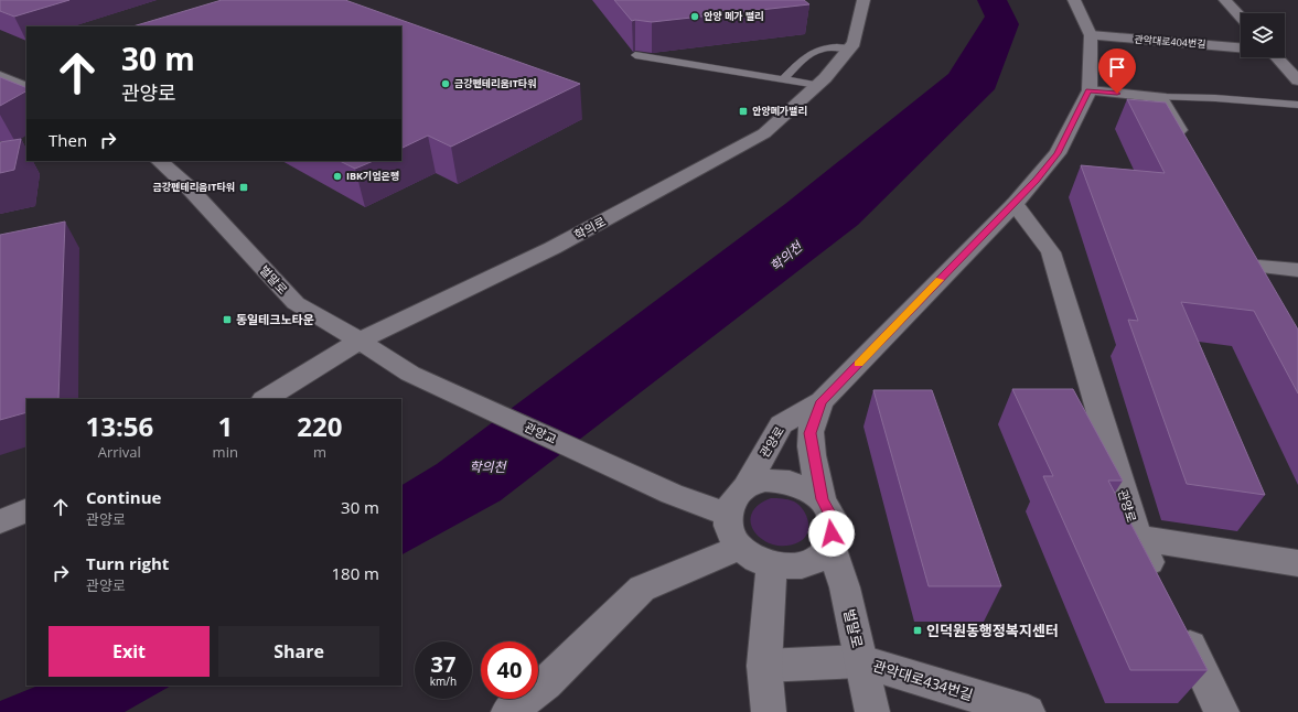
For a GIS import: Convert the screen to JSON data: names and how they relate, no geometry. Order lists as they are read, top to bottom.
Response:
{
  "streets": {
    "street": [
      "관악대로404번길",
      "학의로",
      "벌말로",
      "관양교",
      "관양로",
      "관악대로434번길"
    ]
  },
  "crossings": [
    ["관악대로404번길", "관양로"],
    ["학의로", "벌말로"],
    ["벌말로", "관양교"],
    ["벌말로", "관양로"],
    ["벌말로", "관악대로434번길"],
    ["관양교", "관양로"]
  ],
  "water": ["학의천"],
  "places": {
    "other": ["안양 메가 밸리", "금강펜테리움IT타워", "IBK기업은행"],
    "transit": [
      "안양메가밸리",
      "금강펜테리음IT타워",
      "동일테크노타운",
      "인덕원동행정복지센터"
    ]
  },
  "page": {
    "turn": ["30 m", "관양로"],
    "then": "Then",
    "eta": [
      "13:56",
      "Arrival",
      "1",
      "min",
      "220",
      "m"
    ],
    "list": [
      {
        "name": "Continue",
        "note": "관양로",
        "value": "30 m"
      },
      {
        "name": "Turn right",
        "note": "관양로",
        "value": "180 m"
      }
    ],
    "buttons": ["Exit", "Share"],
    "speed": "37 km/h",
    "limit": "40"
  }
}
